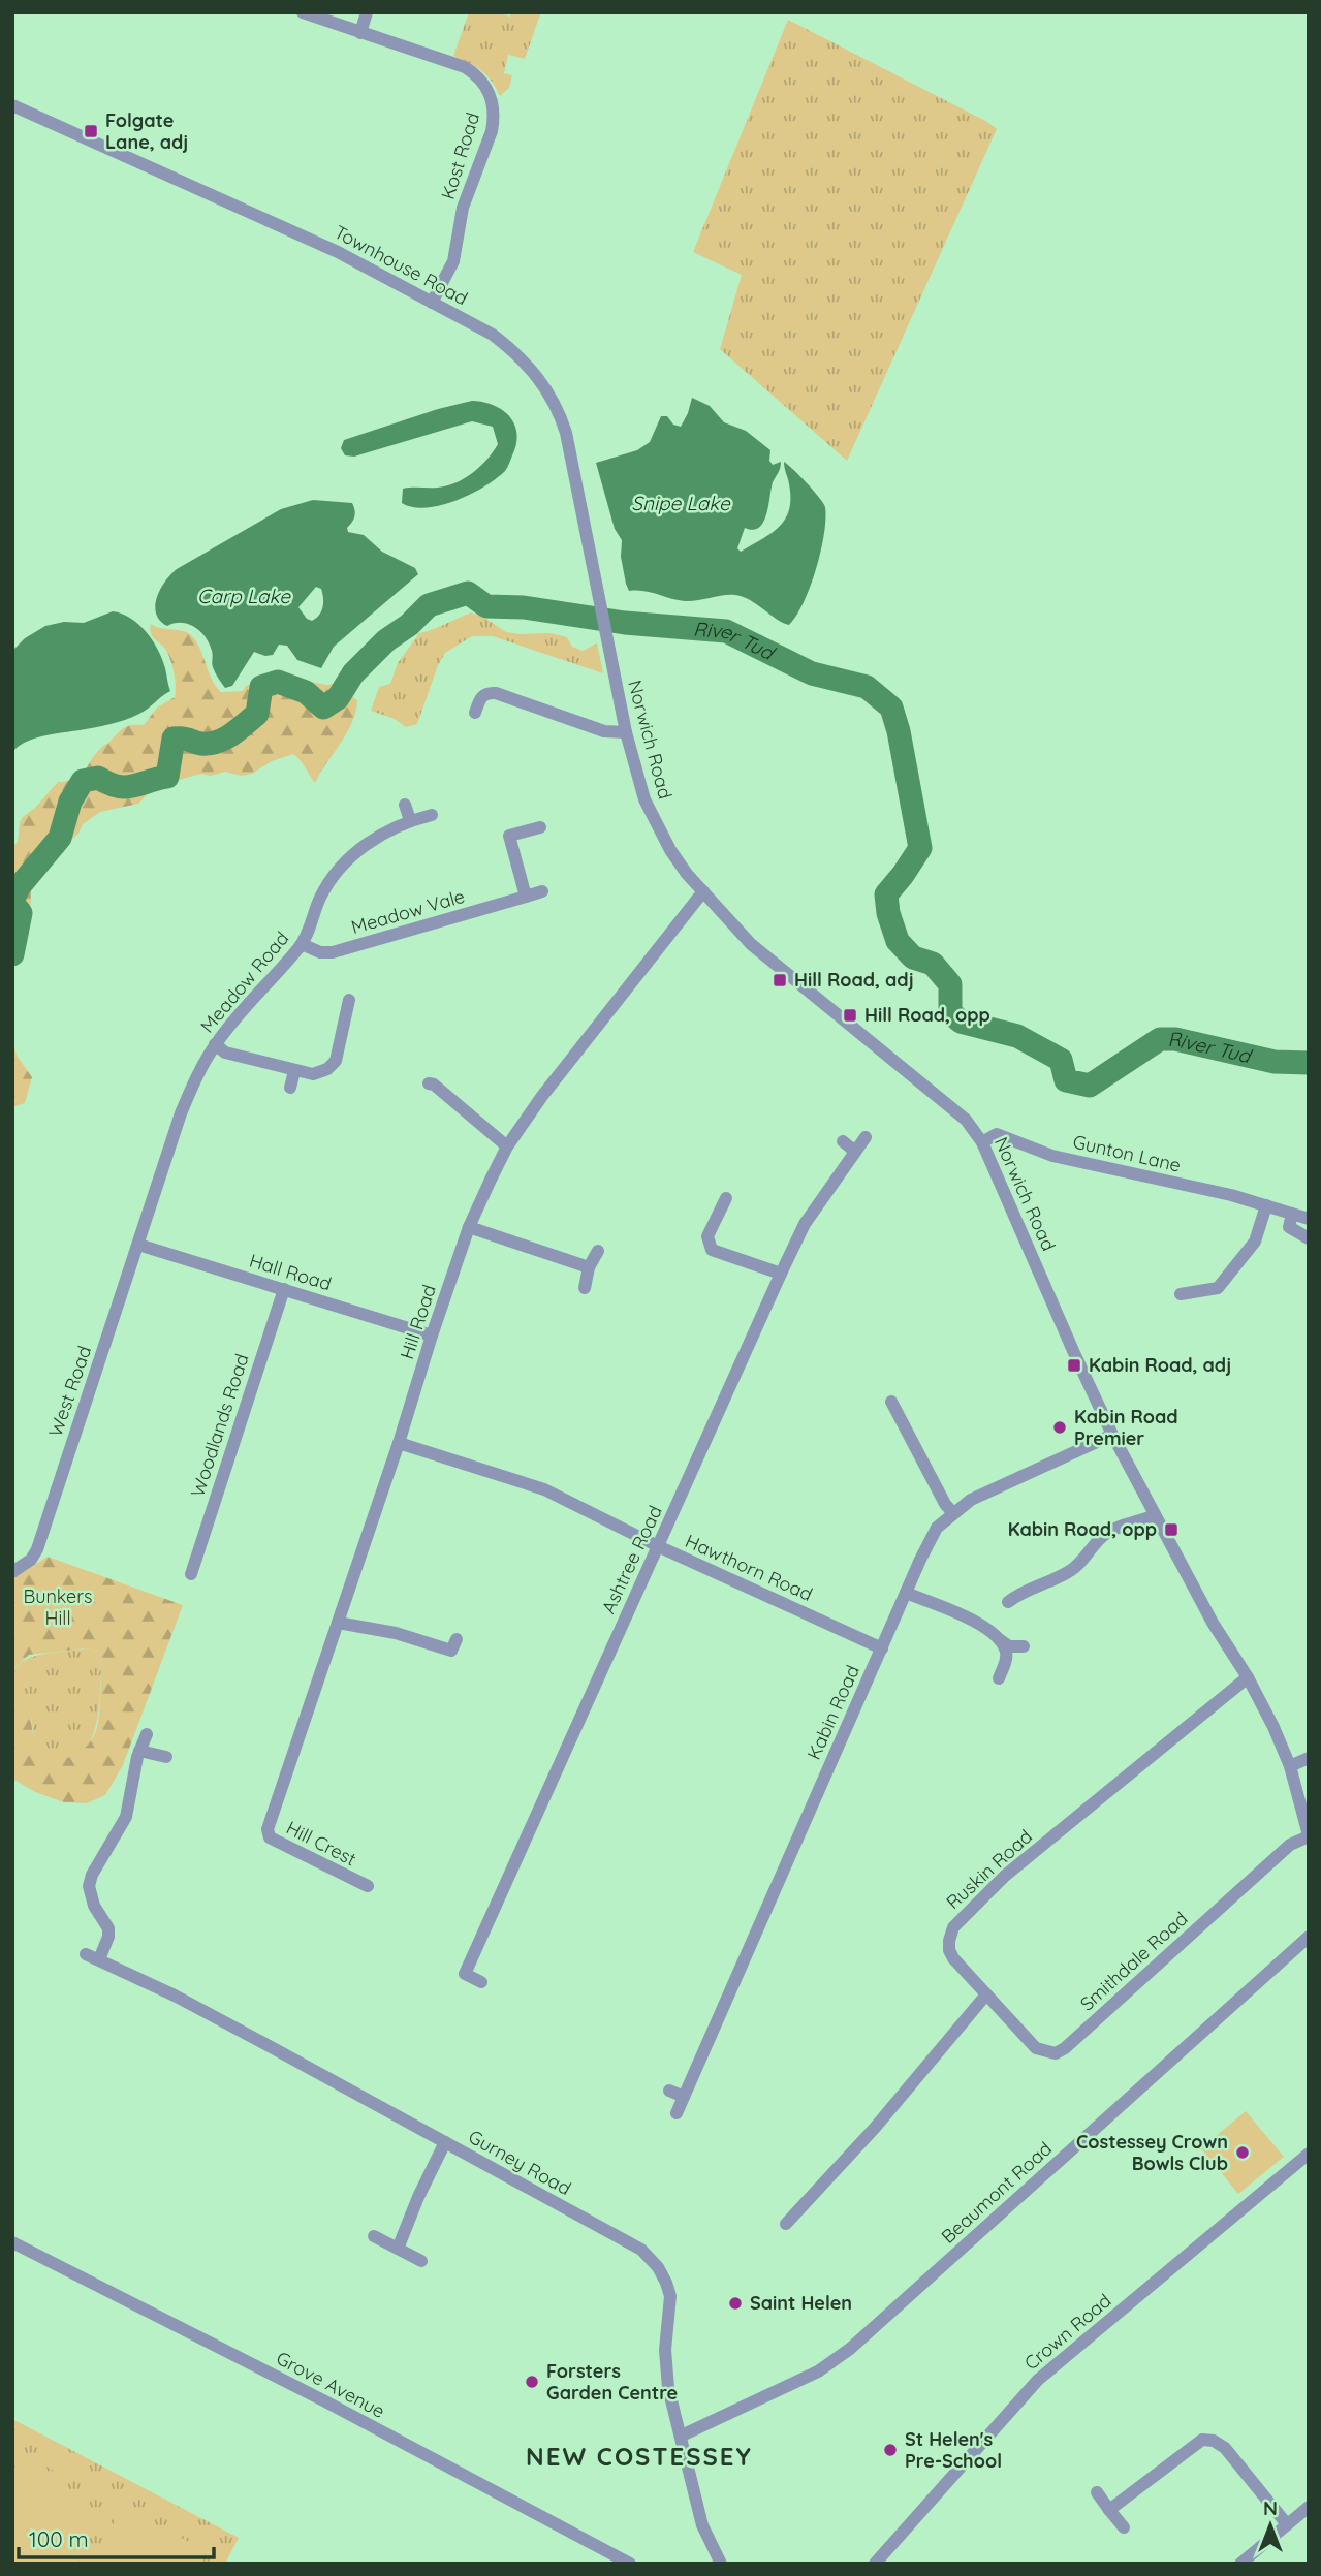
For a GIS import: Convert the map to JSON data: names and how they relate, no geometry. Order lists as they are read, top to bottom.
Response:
{
  "streets": {
    "street": [
      "Kost Road",
      "Townhouse Road",
      "Norwich Road",
      "Meadow Vale",
      "Meadow Road",
      "Gunton Lane",
      "Hall Road",
      "Hill Road",
      "West Road",
      "Woodlands Road",
      "Ashtree Road",
      "Hawthorn Road",
      "Kabin Road",
      "Hill Crest",
      "Ruskin Road",
      "Smithdale Road",
      "Gurney Road",
      "Beaumont Road",
      "Crown Road",
      "Grove Avenue"
    ]
  },
  "crossings": [
    ["Kost Road", "Townhouse Road"],
    ["Townhouse Road", "Norwich Road"],
    ["Norwich Road", "Gunton Lane"],
    ["Norwich Road", "Hill Road"],
    ["Norwich Road", "Kabin Road"],
    ["Norwich Road", "Ruskin Road"],
    ["Norwich Road", "Smithdale Road"],
    ["Meadow Vale", "Meadow Road"],
    ["Meadow Road", "Hall Road"],
    ["Meadow Road", "West Road"],
    ["Hall Road", "Hill Road"],
    ["Hall Road", "West Road"],
    ["Hall Road", "Woodlands Road"],
    ["Hill Road", "Hawthorn Road"],
    ["Hill Road", "Hill Crest"],
    ["Ashtree Road", "Hawthorn Road"],
    ["Hawthorn Road", "Kabin Road"],
    ["Ruskin Road", "Smithdale Road"],
    ["Gurney Road", "Beaumont Road"]
  ],
  "districts": ["NEW COSTESSEY"],
  "water": ["Snipe Lake", "Carp Lake", "River Tud"],
  "parks": ["Bunkers Hill"],
  "places": {
    "transit": [
      "Folgate Lane, adj",
      "Hill Road, adj",
      "Hill Road, opp",
      "Kabin Road, adj",
      "Kabin Road, opp"
    ],
    "other": [
      "Kabin Road Premier",
      "Costessey Crown Bowls Club",
      "Saint Helen",
      "Forsters Garden Centre",
      "St Helen's Pre-School"
    ]
  },
  "scale_bar": "100 m",
  "north": "top"
}
